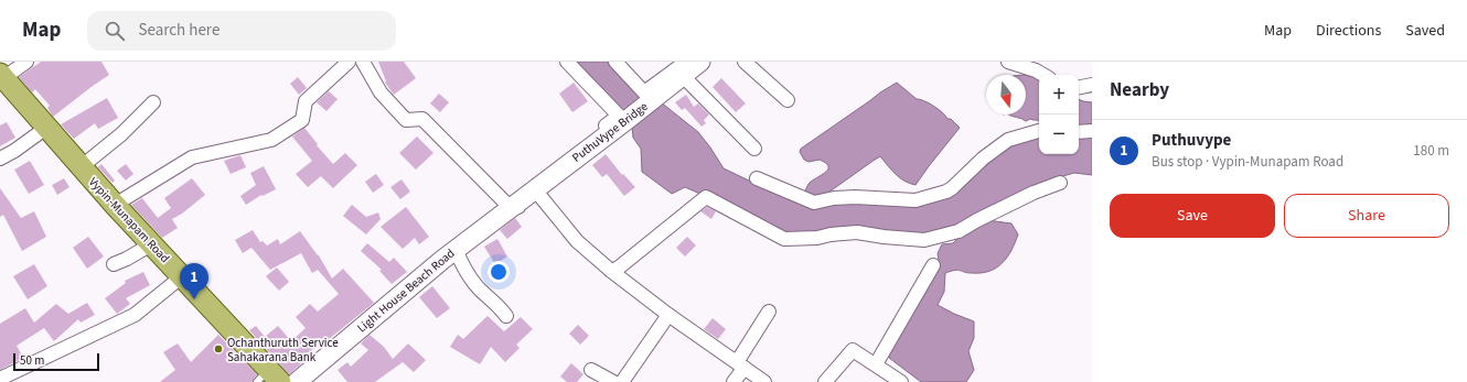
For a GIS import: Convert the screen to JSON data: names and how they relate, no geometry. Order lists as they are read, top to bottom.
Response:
{
  "streets": {
    "main road": ["PuthuVype Bridge", "Vypin-Munapam Road", "Light House Beach Road"]
  },
  "crossings": [
    ["PuthuVype Bridge", "Light House Beach Road"]
  ],
  "places": ["Ochanthuruth Service Sahakarana Bank"],
  "scale_bar": "50 m",
  "north": "bottom",
  "page": {
    "header": "Map",
    "search": "Search here",
    "nav": ["Map", "Directions", "Saved"],
    "heading": "Nearby",
    "map_buttons": ["+", "−"],
    "list": [
      {
        "mark": "1",
        "name": "Puthuvype",
        "note": "Bus stop · Vypin-Munapam Road",
        "value": "180 m"
      }
    ],
    "buttons": ["Save", "Share"],
    "pins": "1",
    "scale": "50 m"
  }
}
